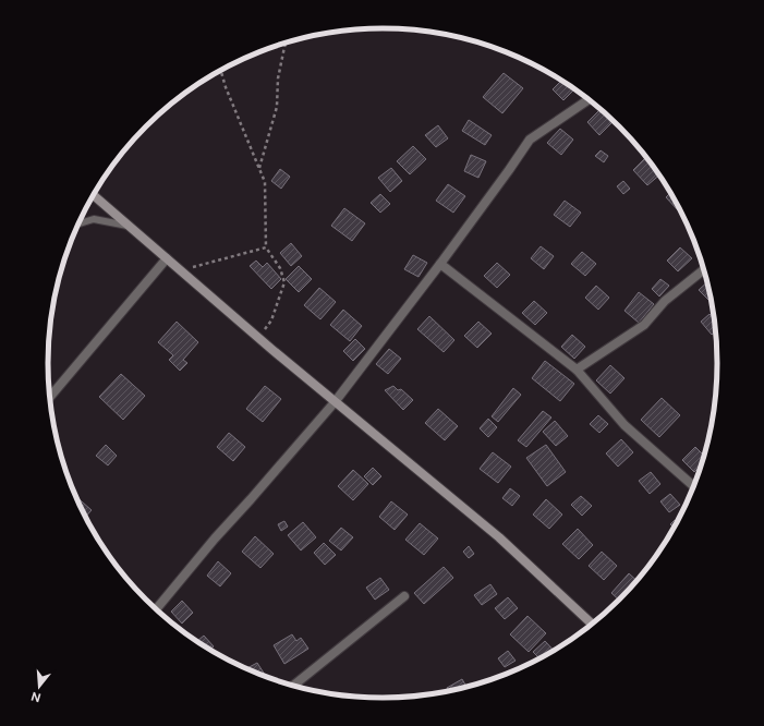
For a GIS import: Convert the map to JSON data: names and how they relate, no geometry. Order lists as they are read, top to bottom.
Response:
{
  "north": "bottom"
}
